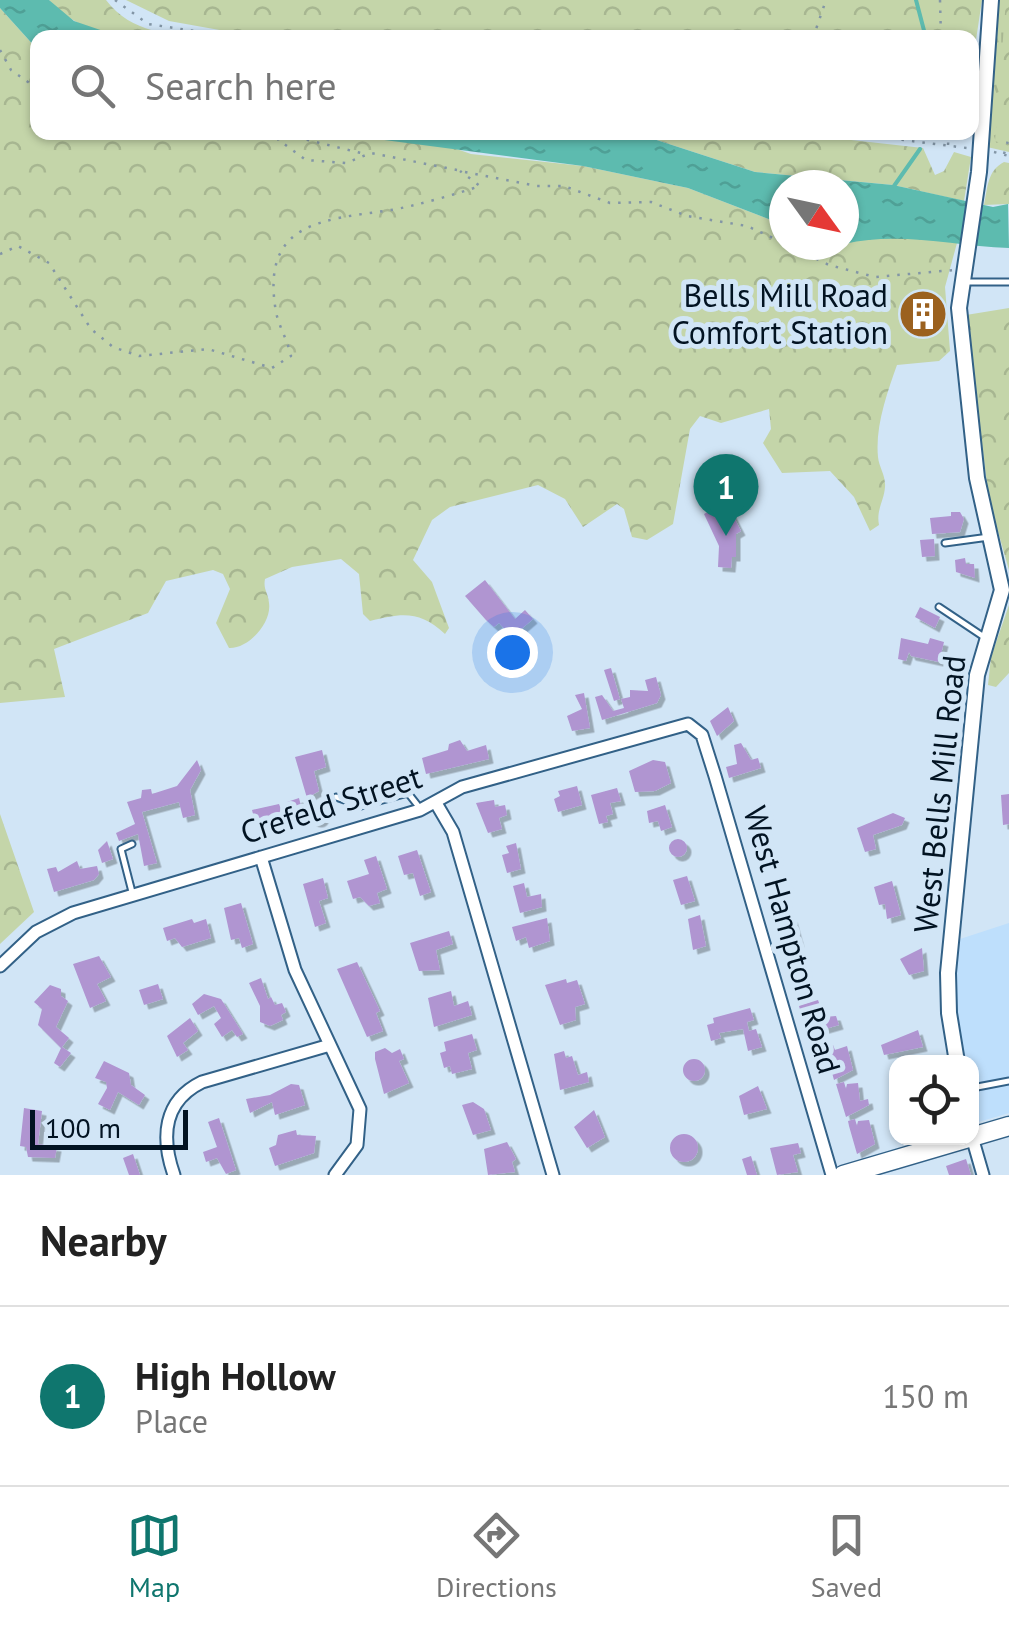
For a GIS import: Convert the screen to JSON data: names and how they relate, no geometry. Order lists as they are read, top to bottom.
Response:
{
  "streets": {
    "street": ["West Bells Mill Road", "Crefeld Street", "West Hampton Road"]
  },
  "crossings": [
    ["Crefeld Street", "West Hampton Road"]
  ],
  "places": {
    "building": ["Bells Mill Road Comfort Station"]
  },
  "scale_bar": "100 m",
  "north": "bottom right",
  "page": {
    "search": "Search here",
    "pins": "1",
    "scale": "100 m",
    "heading": "Nearby",
    "list": [
      {
        "mark": "1",
        "name": "High Hollow",
        "note": "Place",
        "value": "150 m"
      }
    ],
    "nav": ["Map", "Directions", "Saved"]
  }
}
